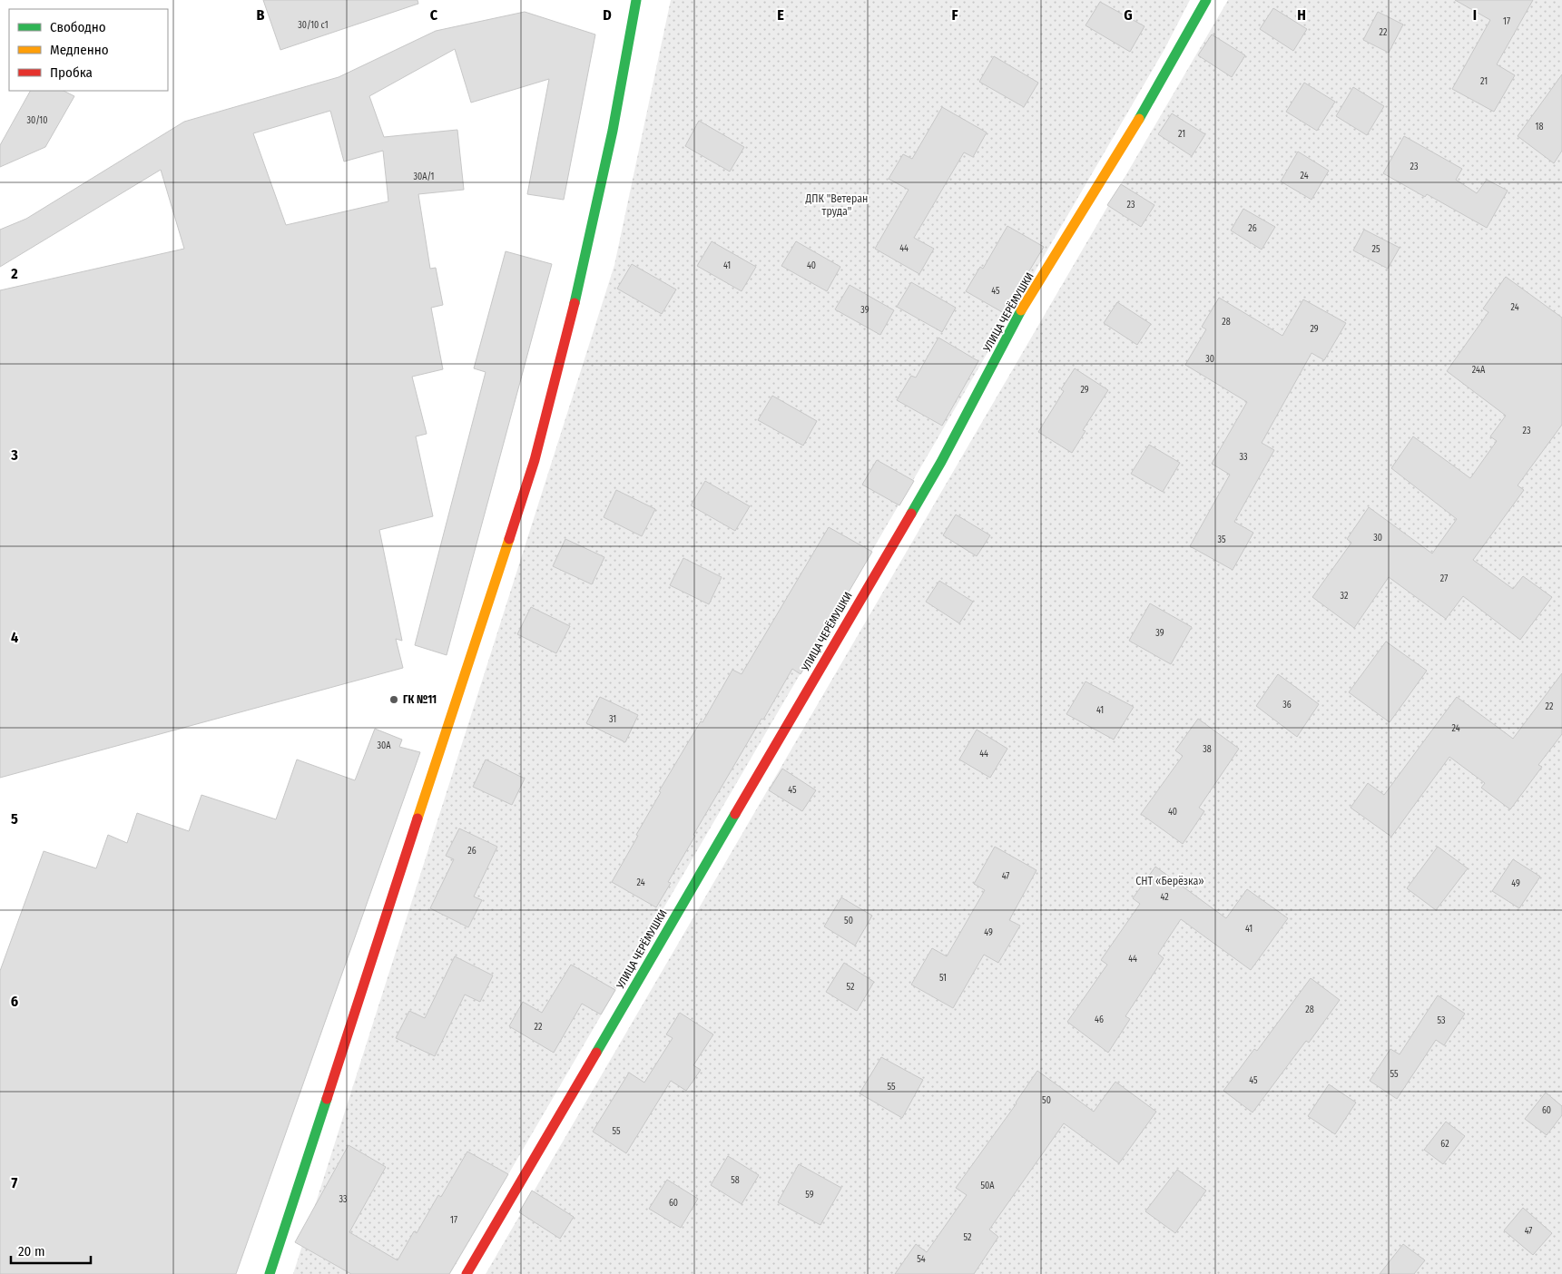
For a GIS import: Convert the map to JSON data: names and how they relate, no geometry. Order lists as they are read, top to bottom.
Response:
{
  "streets": {
    "street": ["УЛИЦА ЧЕРЁМУШКИ"]
  },
  "parks": ["ДПК \"Ветеран труда\"", "СНТ «Берёзка»"],
  "places": ["ГК №11"],
  "house_numbers": [
    "17",
    "30/10 с1",
    "22",
    "21",
    "30/10",
    "18",
    "21",
    "23",
    "24",
    "30А/1",
    "23",
    "26",
    "44",
    "25",
    "41",
    "40",
    "45",
    "24",
    "39",
    "28",
    "29",
    "30",
    "24А",
    "29",
    "23",
    "33",
    "30",
    "35",
    "27",
    "32",
    "39",
    "36",
    "22",
    "41",
    "31",
    "24",
    "30А",
    "38",
    "44",
    "45",
    "40",
    "26",
    "47",
    "24",
    "49",
    "42",
    "50",
    "41",
    "49",
    "44",
    "51",
    "52",
    "28",
    "46",
    "53",
    "22",
    "55",
    "45",
    "55",
    "50",
    "60",
    "55",
    "62",
    "58",
    "50А",
    "59",
    "33",
    "60",
    "17",
    "47",
    "52",
    "54"
  ],
  "legend": ["Свободно", "Медленно", "Пробка"],
  "scale_bar": "20 m",
  "grid": {
    "columns": [
      "B",
      "C",
      "D",
      "E",
      "F",
      "G",
      "H",
      "I"
    ],
    "rows": [
      "2",
      "3",
      "4",
      "5",
      "6",
      "7"
    ]
  }
}
